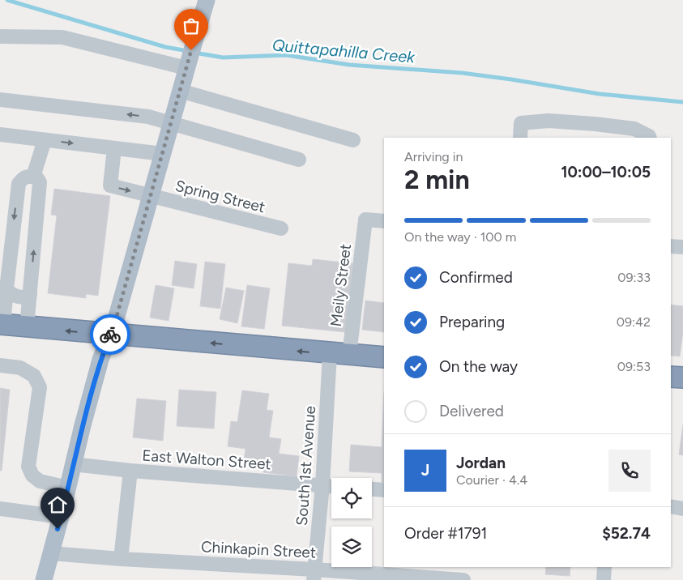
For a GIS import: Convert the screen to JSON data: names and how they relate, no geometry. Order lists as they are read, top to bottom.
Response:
{
  "streets": {
    "street": [
      "Spring Street",
      "Meily Street",
      "East Walton Street",
      "South 1st Avenue",
      "Chinkapin Street"
    ]
  },
  "crossings": [
    ["Meily Street", "South 1st Avenue"],
    ["East Walton Street", "South 1st Avenue"],
    ["South 1st Avenue", "Chinkapin Street"]
  ],
  "water": ["Quittapahilla Creek"],
  "page": {
    "heading": ["2 min", "Arriving in", "10:00–10:05"],
    "panel": [
      "Jordan",
      "Courier · 4.4",
      "Order #1791",
      "$52.74"
    ],
    "bar": "On the way · 100 m",
    "list": [
      ["Confirmed", "09:33"],
      ["Preparing", "09:42"],
      ["On the way", "09:53"],
      "Delivered"
    ],
    "round": "J"
  }
}
